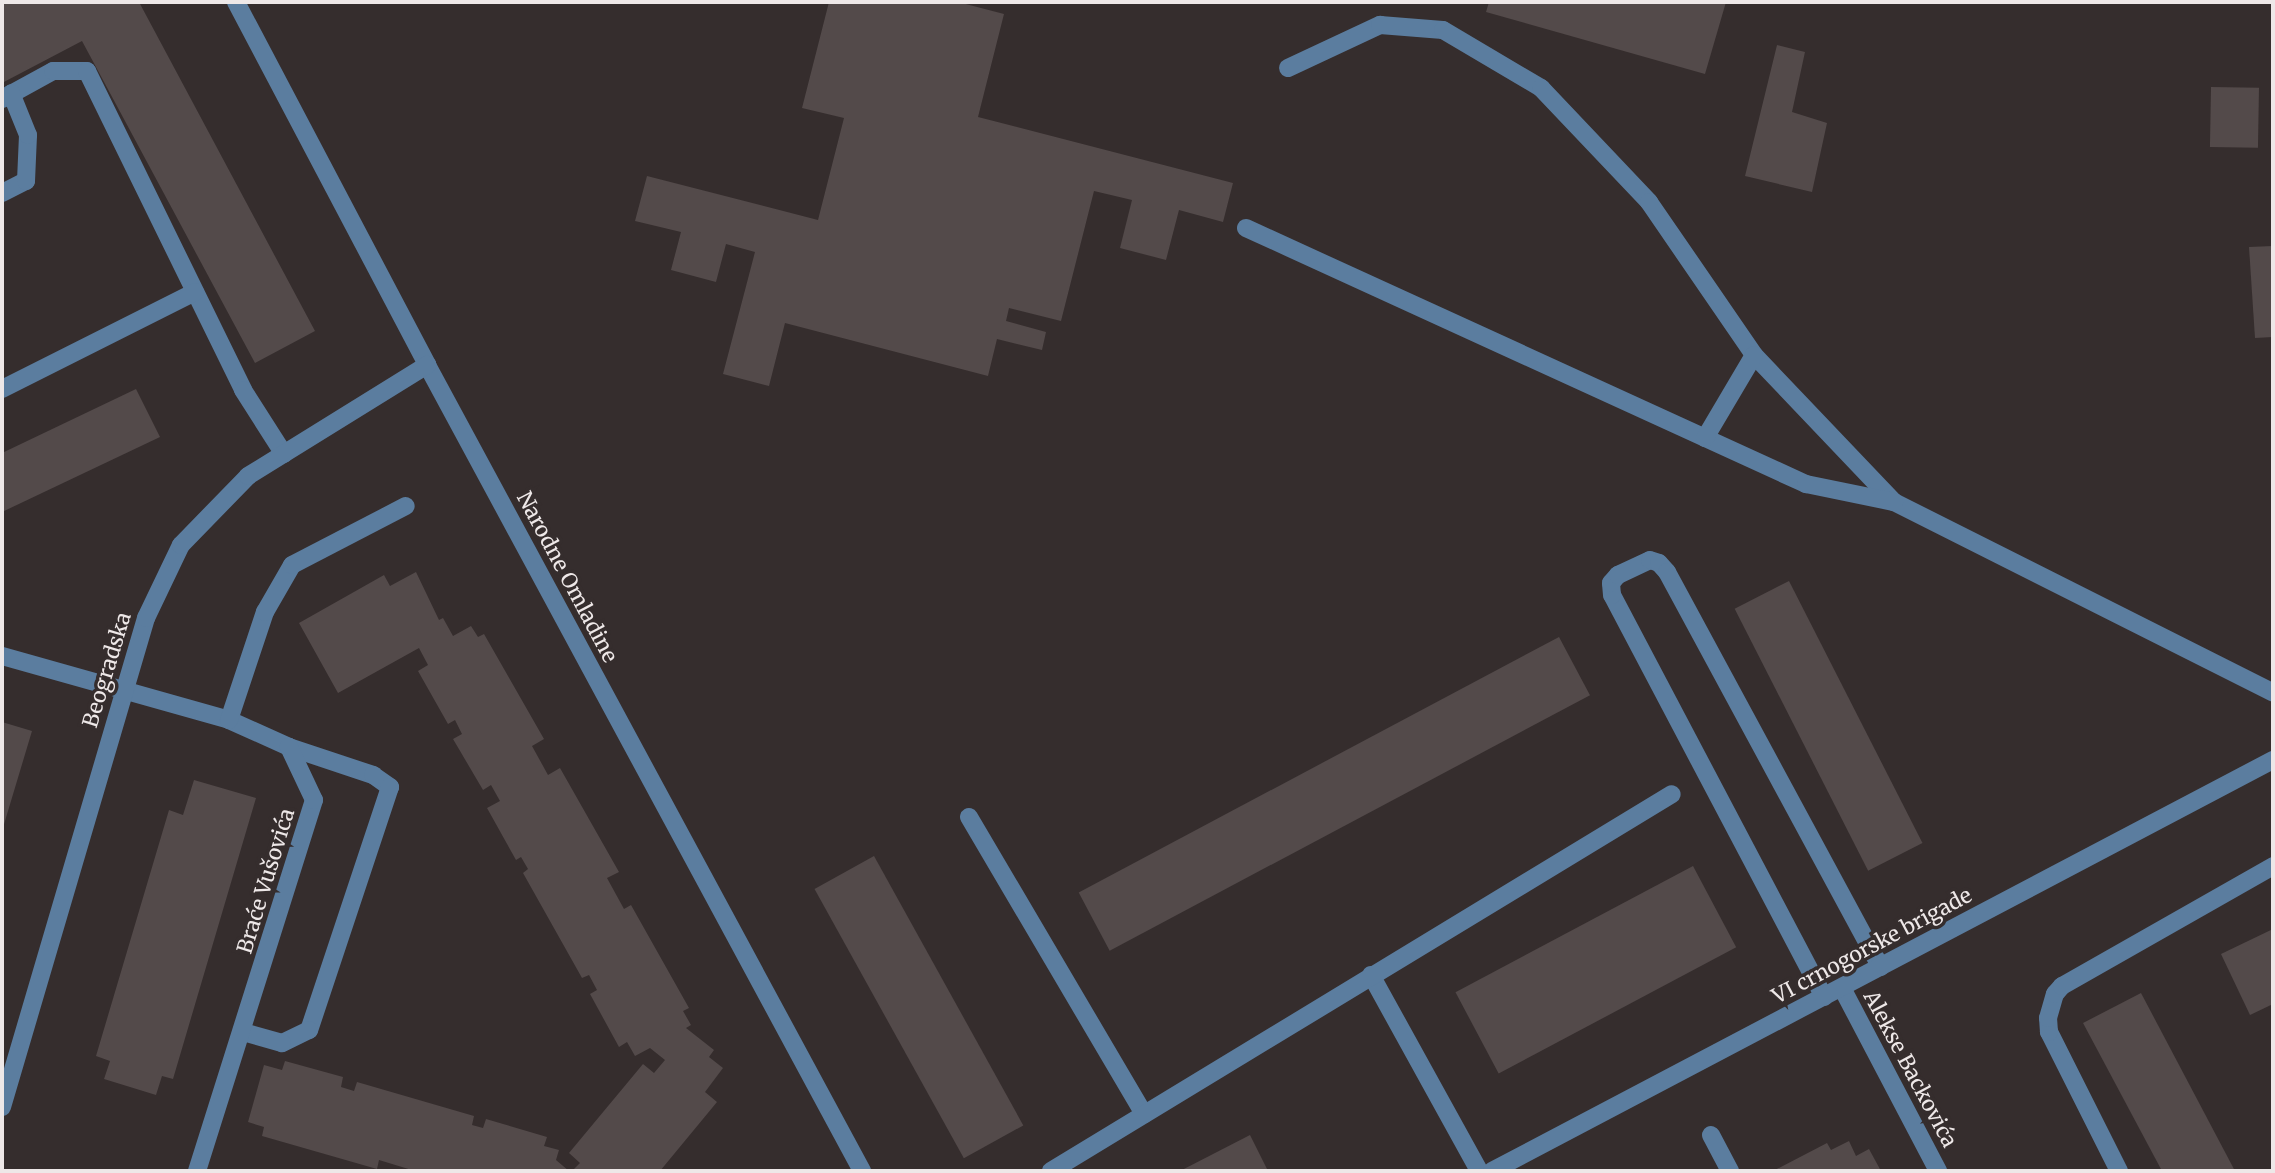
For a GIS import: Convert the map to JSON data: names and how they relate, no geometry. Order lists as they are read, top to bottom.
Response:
{
  "streets": {
    "street": [
      "Narodne Omladine",
      "Beogradska",
      "Braće Vušovića",
      "VI crnogorske brigade",
      "Alekse Backovića"
    ]
  },
  "crossings": [
    ["Narodne Omladine", "Beogradska"],
    ["VI crnogorske brigade", "Alekse Backovića"]
  ]
}
